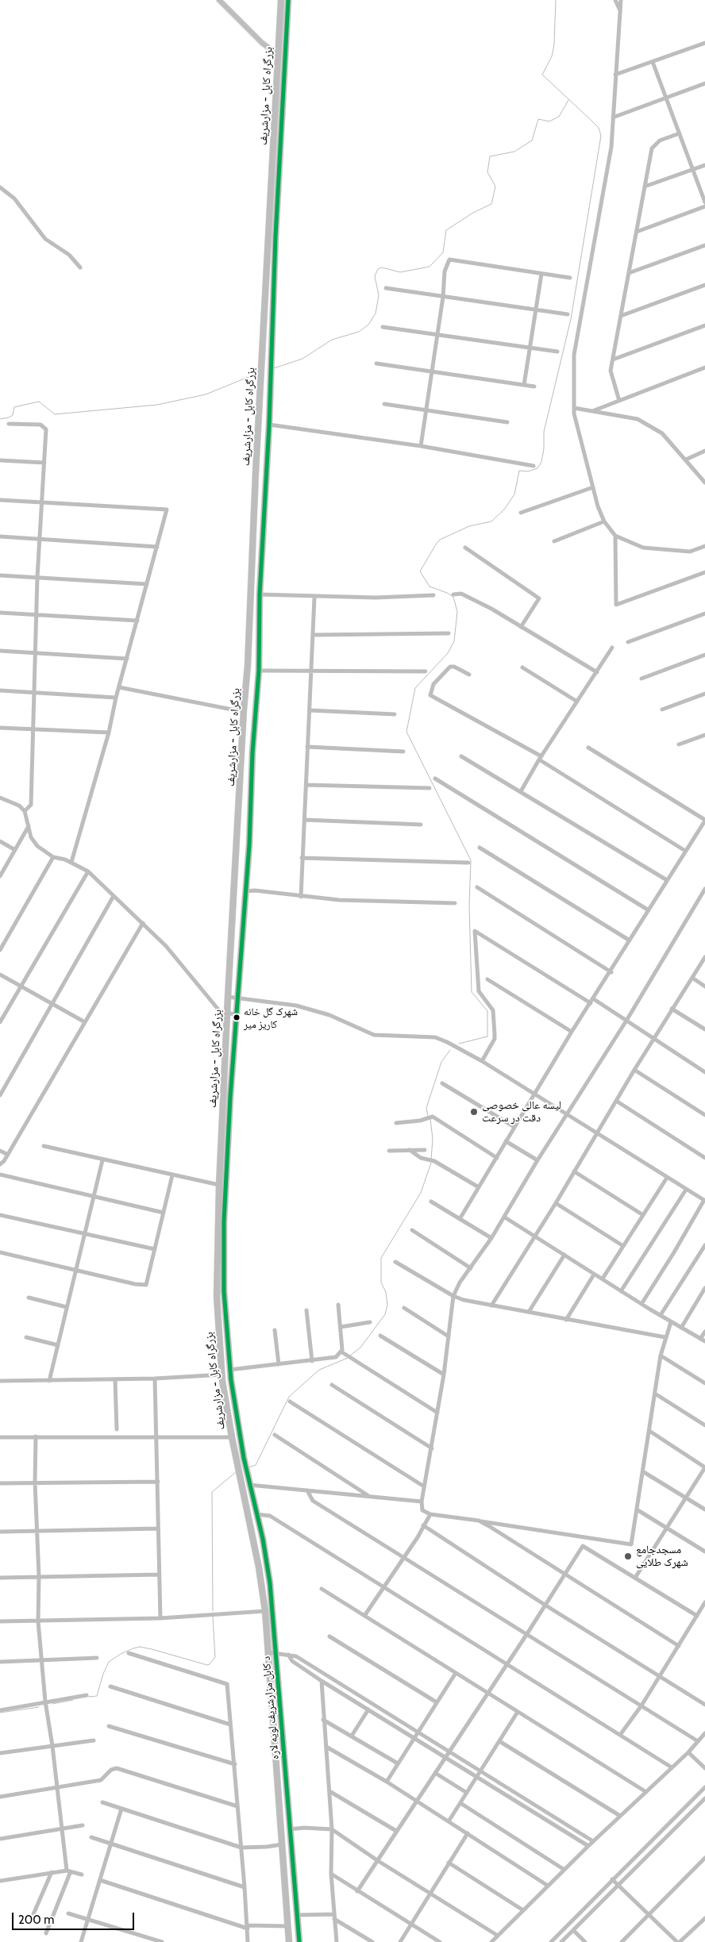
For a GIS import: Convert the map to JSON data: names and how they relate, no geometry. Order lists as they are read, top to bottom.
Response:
{
  "streets": {
    "highway": ["بزرگراه کابل - مزارشریف", "د کابل مزارشریف لویه لاره"]
  },
  "crossings": [
    ["بزرگراه کابل - مزارشریف", "د کابل مزارشریف لویه لاره"]
  ],
  "places": ["شهرک گل خانه کاریز میر", "لیسه عالی خصوصی دقت در سرعت", "مسجدجامع شهرک طلایی"],
  "scale_bar": "200 m"
}
